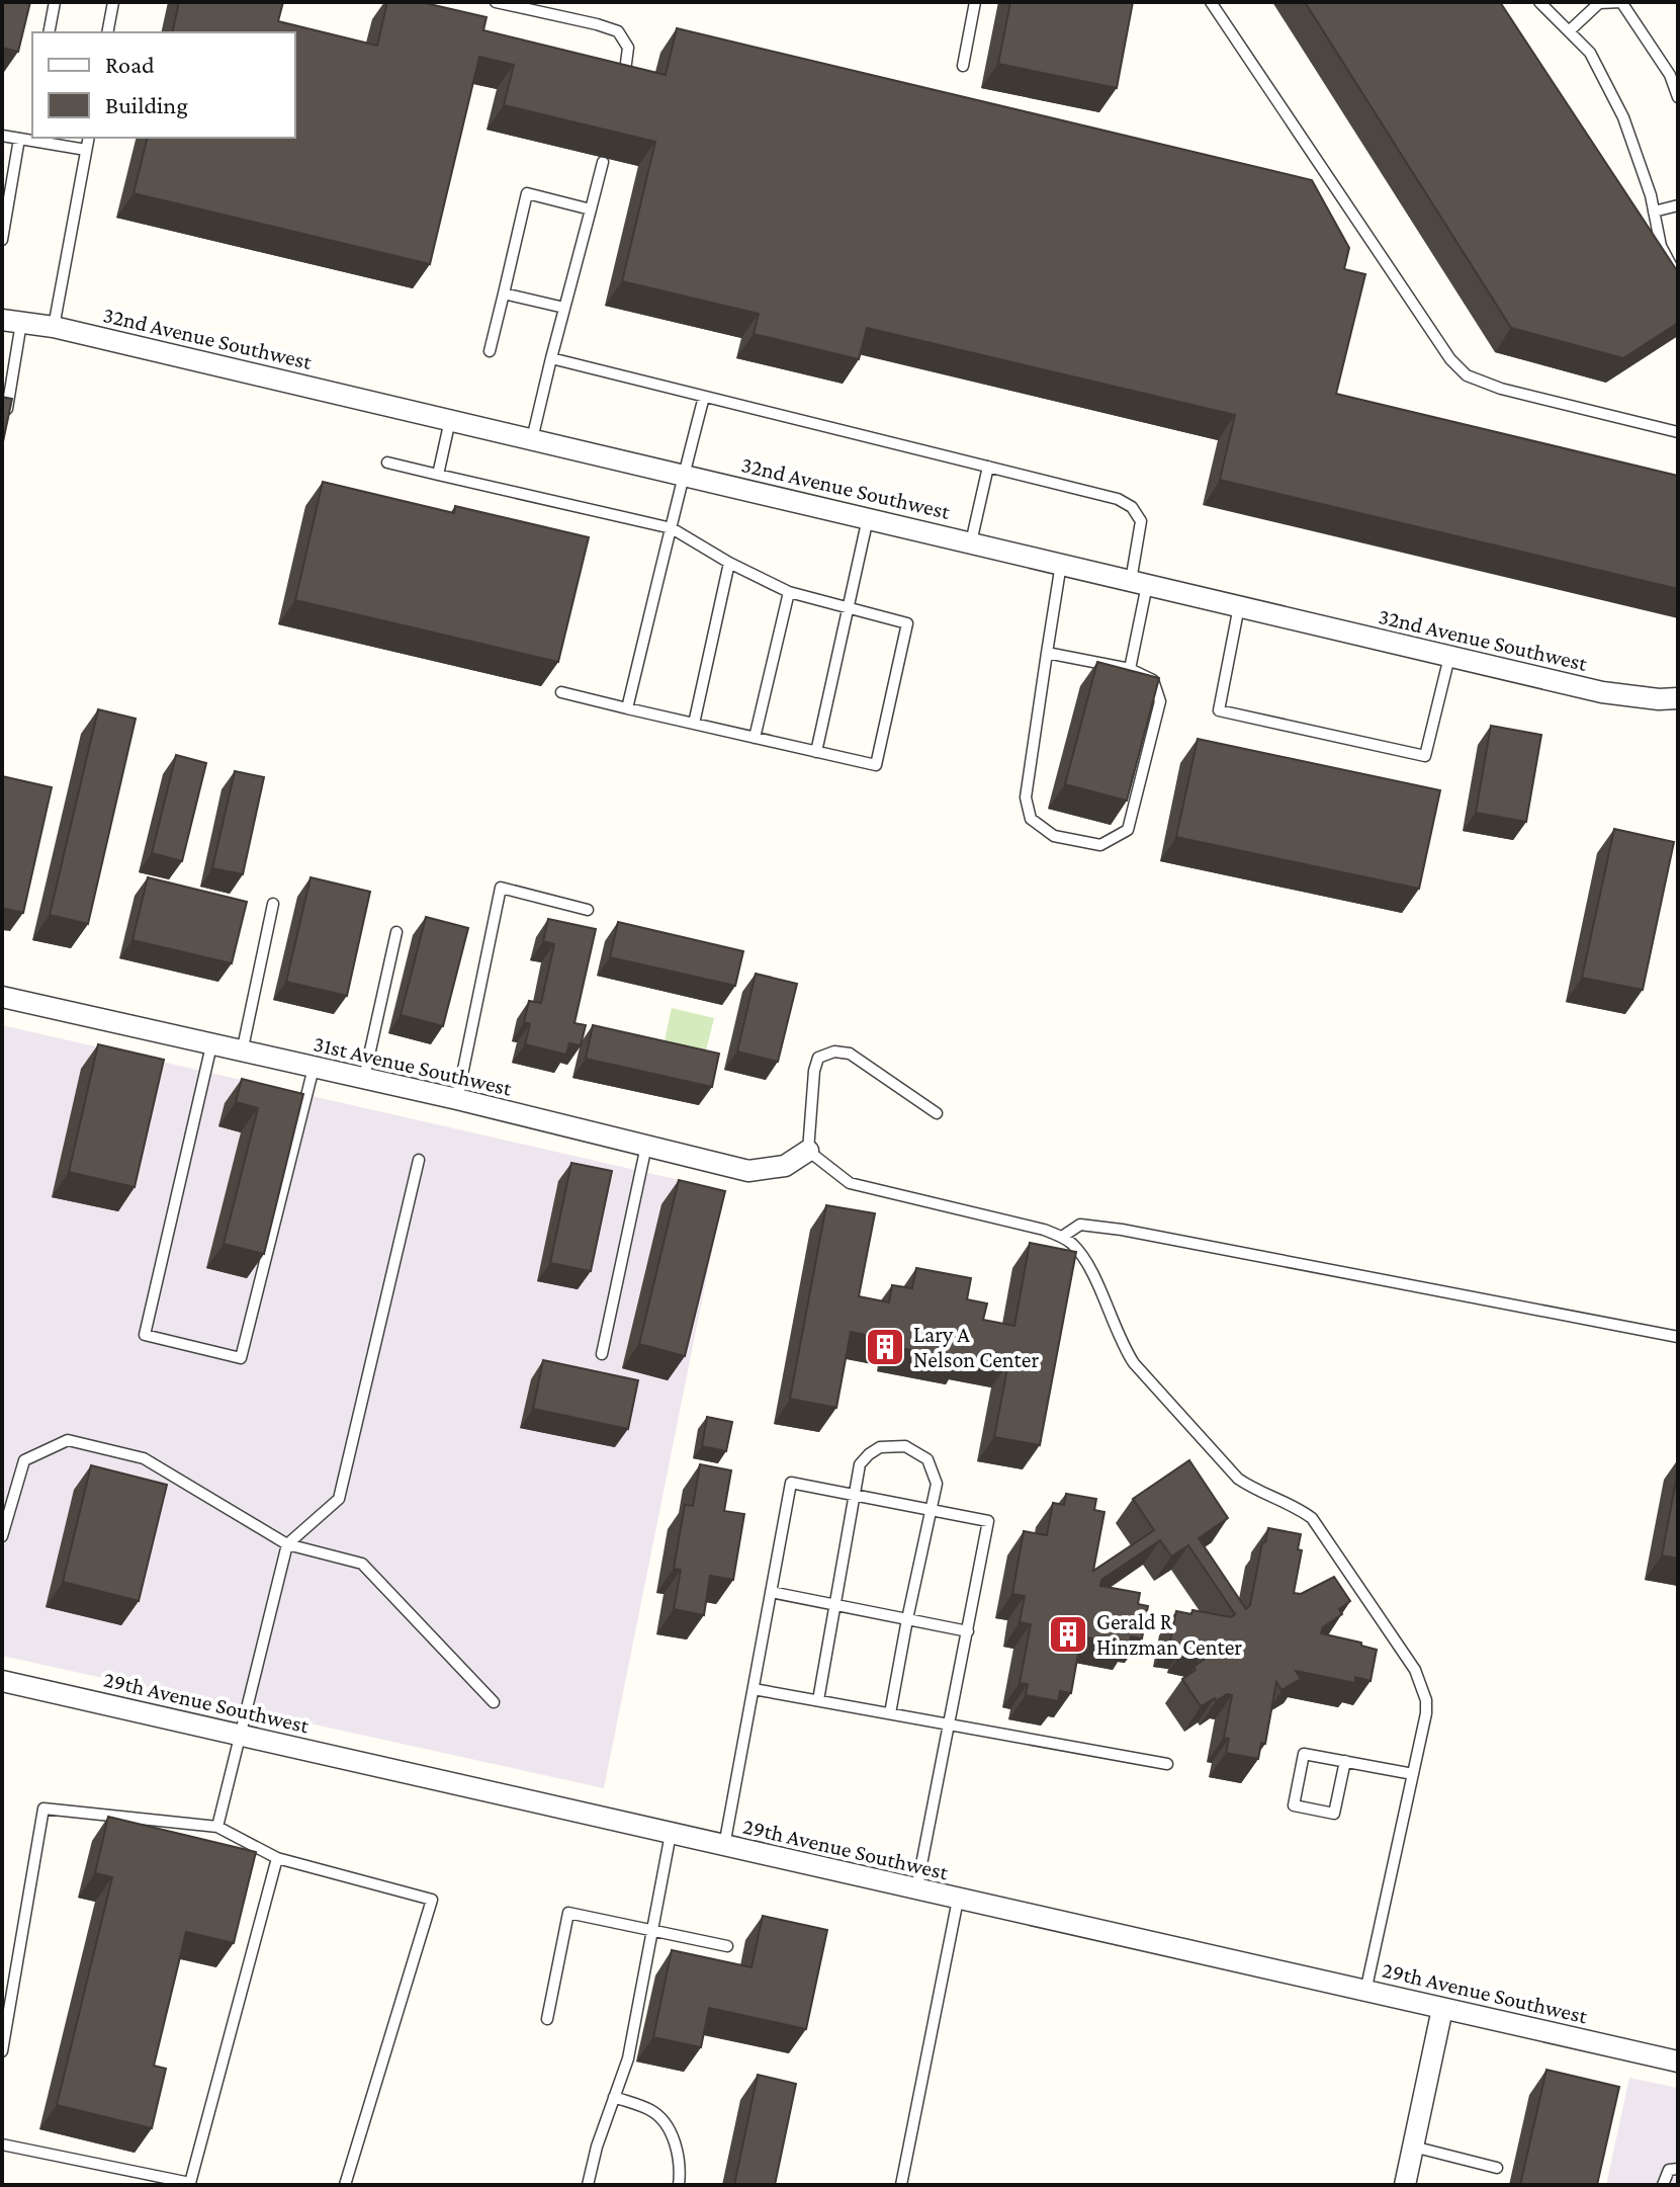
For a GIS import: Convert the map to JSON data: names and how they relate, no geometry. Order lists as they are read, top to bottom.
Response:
{
  "streets": {
    "street": ["32nd Avenue Southwest", "31st Avenue Southwest", "29th Avenue Southwest"]
  },
  "places": {
    "building": ["Lary A Nelson Center", "Gerald R Hinzman Center"]
  },
  "legend": ["Road", "Building"]
}
